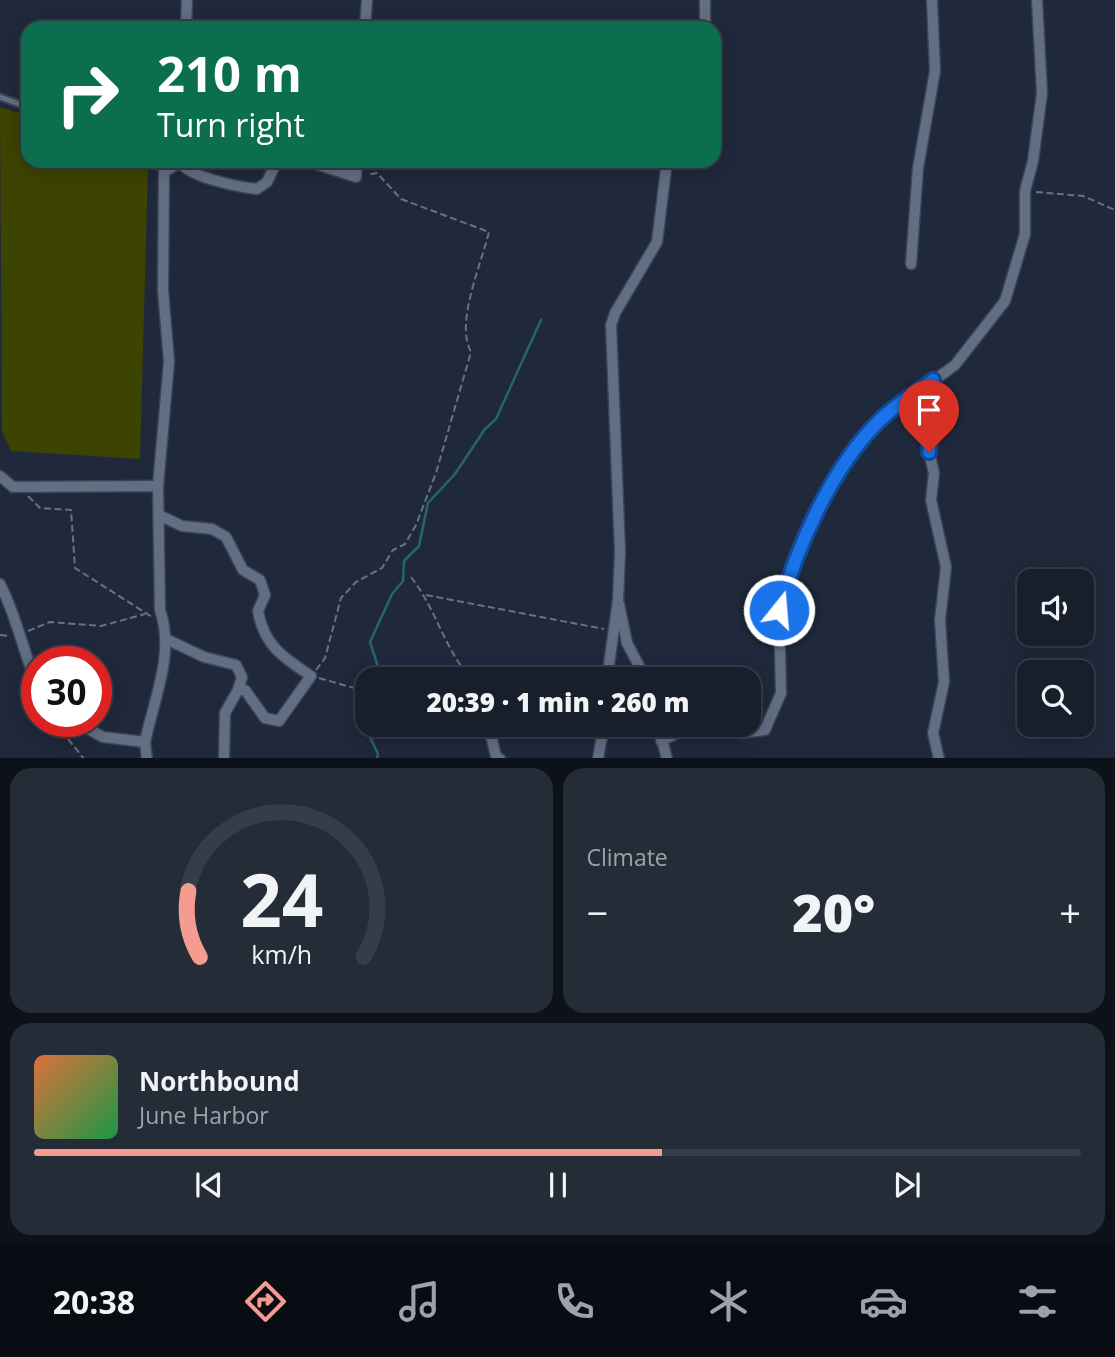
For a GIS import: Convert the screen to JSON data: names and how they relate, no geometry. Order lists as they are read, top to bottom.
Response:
{
  "page": {
    "turn": ["210 m", "Turn right"],
    "limit": "30",
    "trip": "20:39 · 1 min · 260 m",
    "tile": "Climate",
    "heat": ["−", "20°", "+"],
    "song": ["Northbound", "June Harbor"],
    "tabs": "20:38",
    "gauge": ["24", "km/h"]
  }
}
